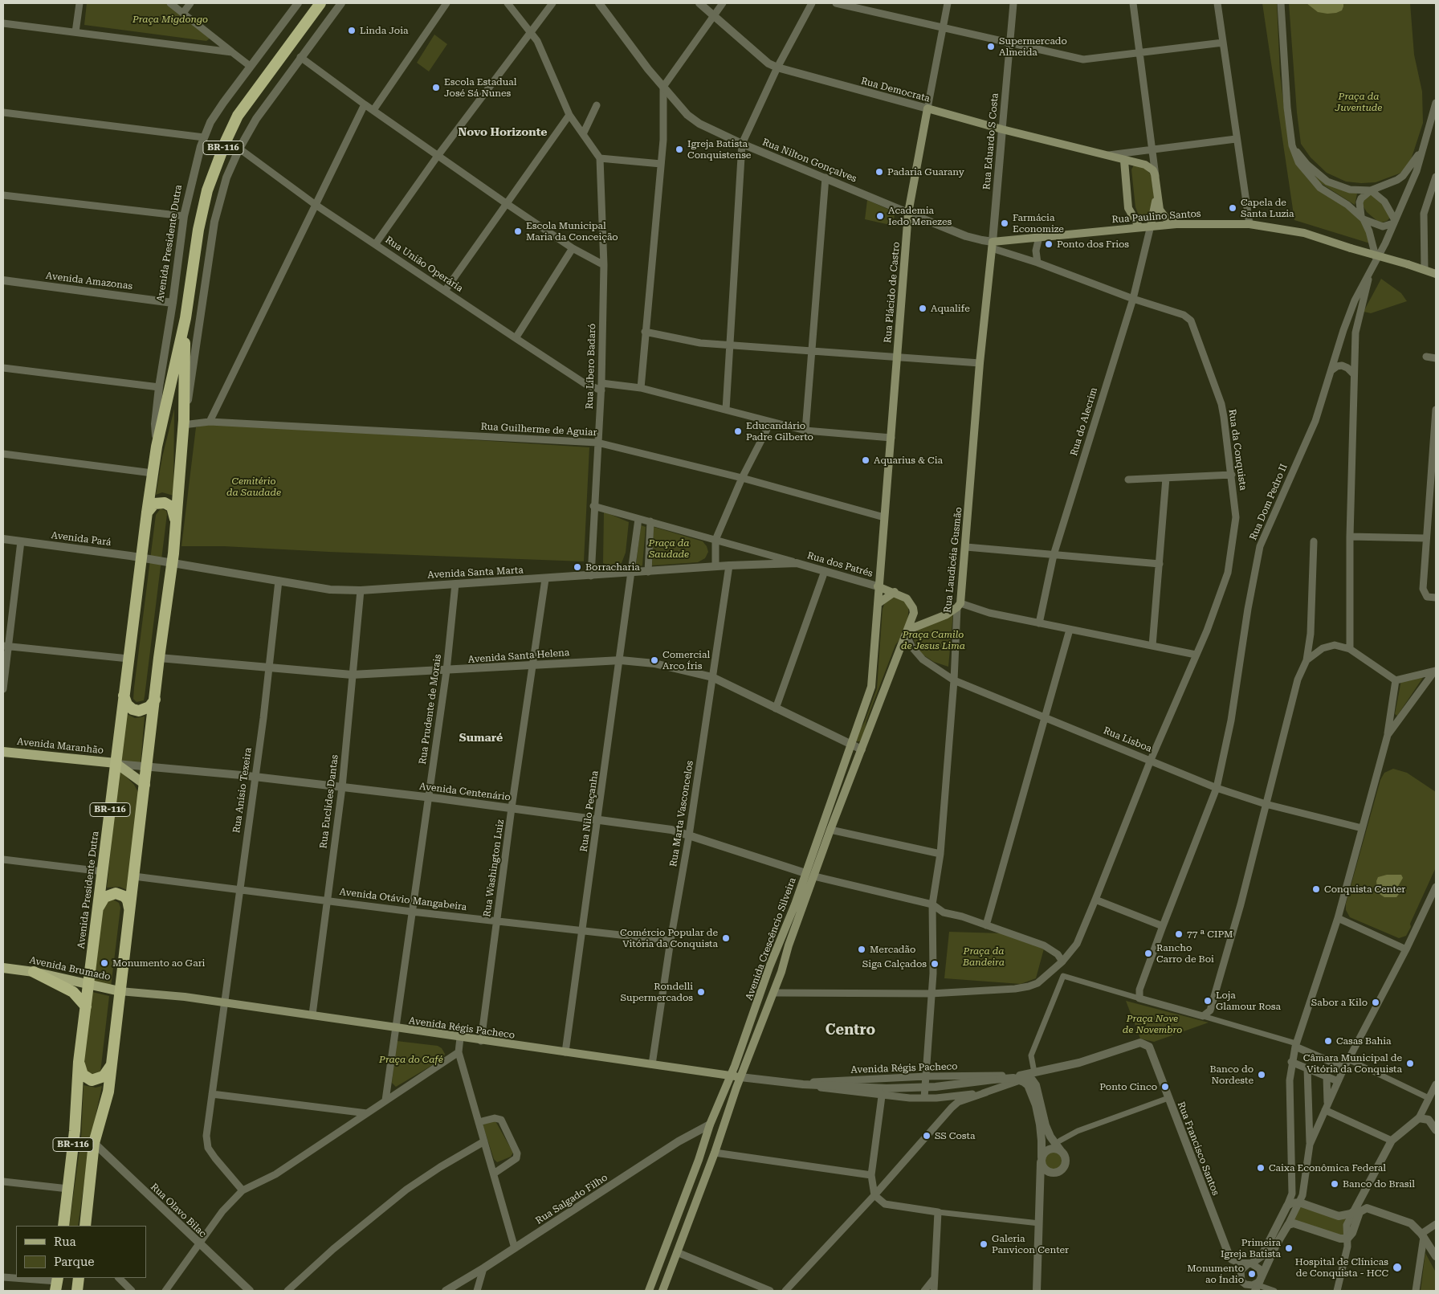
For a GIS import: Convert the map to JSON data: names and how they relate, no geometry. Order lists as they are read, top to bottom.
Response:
{
  "streets": {
    "highway": ["BR-116", "Avenida Presidente Dutra"],
    "main road": [
      "Rua Democrata",
      "Rua Paulino Santos",
      "Rua Plácido de Castro",
      "Rua Laudicéia Gusmão",
      "Avenida Maranhão",
      "Avenida Crescêncio Silveira",
      "Avenida Brumado",
      "Avenida Régis Pacheco"
    ],
    "street": [
      "Rua Eduardo S Costa",
      "Rua Nilton Gonçalves",
      "Rua União Operária",
      "Avenida Amazonas",
      "Rua Líbero Badaró",
      "Rua do Alecrim",
      "Rua Guilherme de Aguiar",
      "Rua da Conquista",
      "Rua Dom Pedro II",
      "Avenida Pará",
      "Rua dos Patrés",
      "Avenida Santa Marta",
      "Avenida Santa Helena",
      "Rua Prudente de Morais",
      "Rua Lisboa",
      "Rua Anísio Texeira",
      "Avenida Centenário",
      "Rua Euclides Dantas",
      "Rua Nilo Peçanha",
      "Rua Marta Vasconcelos",
      "Rua Washington Luiz",
      "Avenida Otávio Mangabeira",
      "Rua Francisco Santos",
      "Rua Salgado Filho",
      "Rua Olavo Bilac"
    ]
  },
  "crossings": [
    ["Rua Democrata", "Rua Eduardo S Costa"],
    ["Rua Democrata", "Rua Plácido de Castro"],
    ["Rua Eduardo S Costa", "Rua Nilton Gonçalves"],
    ["Rua Eduardo S Costa", "Rua Paulino Santos"],
    ["Rua Eduardo S Costa", "Rua da Conquista"],
    ["Rua Eduardo S Costa", "Rua Laudicéia Gusmão"],
    ["BR-116", "Avenida Presidente Dutra"],
    ["BR-116", "Avenida Pará"],
    ["BR-116", "Avenida Santa Marta"],
    ["BR-116", "Avenida Santa Helena"],
    ["BR-116", "Avenida Centenário"],
    ["BR-116", "Avenida Otávio Mangabeira"],
    ["BR-116", "Avenida Brumado"],
    ["BR-116", "Rua Olavo Bilac"],
    ["Rua Nilton Gonçalves", "Rua Paulino Santos"],
    ["Rua Nilton Gonçalves", "Rua Plácido de Castro"],
    ["Rua Nilton Gonçalves", "Rua da Conquista"],
    ["Rua Nilton Gonçalves", "Rua Laudicéia Gusmão"],
    ["Rua Paulino Santos", "Rua do Alecrim"],
    ["Rua Paulino Santos", "Rua da Conquista"],
    ["Rua Paulino Santos", "Rua Laudicéia Gusmão"],
    ["Avenida Presidente Dutra", "Rua União Operária"],
    ["Avenida Presidente Dutra", "Avenida Amazonas"],
    ["Avenida Presidente Dutra", "Rua Guilherme de Aguiar"],
    ["Avenida Presidente Dutra", "Avenida Pará"],
    ["Avenida Presidente Dutra", "Avenida Maranhão"],
    ["Avenida Presidente Dutra", "Avenida Centenário"],
    ["Avenida Presidente Dutra", "Avenida Brumado"],
    ["Rua União Operária", "Rua Plácido de Castro"],
    ["Rua União Operária", "Rua Líbero Badaró"],
    ["Rua Plácido de Castro", "Rua Guilherme de Aguiar"],
    ["Rua Plácido de Castro", "Rua dos Patrés"],
    ["Rua Plácido de Castro", "Avenida Crescêncio Silveira"],
    ["Rua Líbero Badaró", "Rua Guilherme de Aguiar"],
    ["Rua Líbero Badaró", "Avenida Santa Marta"],
    ["Rua do Alecrim", "Rua da Conquista"],
    ["Rua da Conquista", "Rua Laudicéia Gusmão"],
    ["Rua da Conquista", "Rua Lisboa"],
    ["Rua da Conquista", "Avenida Crescêncio Silveira"],
    ["Rua Dom Pedro II", "Rua Lisboa"],
    ["Avenida Pará", "Avenida Santa Marta"],
    ["Rua Laudicéia Gusmão", "Rua Lisboa"],
    ["Rua dos Patrés", "Avenida Santa Marta"],
    ["Rua dos Patrés", "Avenida Crescêncio Silveira"],
    ["Avenida Santa Marta", "Rua Prudente de Morais"],
    ["Avenida Santa Marta", "Rua Anísio Texeira"],
    ["Avenida Santa Marta", "Rua Euclides Dantas"],
    ["Avenida Santa Marta", "Rua Nilo Peçanha"],
    ["Avenida Santa Marta", "Rua Marta Vasconcelos"],
    ["Avenida Santa Marta", "Rua Washington Luiz"],
    ["Avenida Santa Helena", "Rua Prudente de Morais"],
    ["Avenida Santa Helena", "Rua Anísio Texeira"],
    ["Avenida Santa Helena", "Rua Euclides Dantas"],
    ["Avenida Santa Helena", "Rua Nilo Peçanha"],
    ["Avenida Santa Helena", "Rua Marta Vasconcelos"],
    ["Avenida Santa Helena", "Rua Washington Luiz"],
    ["Avenida Santa Helena", "Avenida Crescêncio Silveira"],
    ["Rua Prudente de Morais", "Avenida Centenário"],
    ["Rua Prudente de Morais", "Avenida Otávio Mangabeira"],
    ["Rua Prudente de Morais", "Avenida Régis Pacheco"],
    ["Rua Lisboa", "Avenida Crescêncio Silveira"],
    ["Avenida Maranhão", "Avenida Centenário"],
    ["Rua Anísio Texeira", "Avenida Centenário"],
    ["Rua Anísio Texeira", "Avenida Otávio Mangabeira"],
    ["Rua Anísio Texeira", "Avenida Régis Pacheco"],
    ["Avenida Centenário", "Rua Euclides Dantas"],
    ["Avenida Centenário", "Rua Nilo Peçanha"],
    ["Avenida Centenário", "Rua Marta Vasconcelos"],
    ["Avenida Centenário", "Rua Washington Luiz"],
    ["Avenida Centenário", "Avenida Crescêncio Silveira"],
    ["Rua Euclides Dantas", "Avenida Otávio Mangabeira"],
    ["Rua Euclides Dantas", "Avenida Régis Pacheco"],
    ["Rua Nilo Peçanha", "Avenida Otávio Mangabeira"],
    ["Rua Nilo Peçanha", "Avenida Régis Pacheco"],
    ["Rua Marta Vasconcelos", "Avenida Otávio Mangabeira"],
    ["Rua Marta Vasconcelos", "Avenida Régis Pacheco"],
    ["Rua Washington Luiz", "Avenida Otávio Mangabeira"],
    ["Rua Washington Luiz", "Avenida Régis Pacheco"],
    ["Avenida Crescêncio Silveira", "Avenida Régis Pacheco"],
    ["Avenida Crescêncio Silveira", "Rua Salgado Filho"],
    ["Avenida Brumado", "Avenida Régis Pacheco"]
  ],
  "districts": ["Novo Horizonte", "Sumaré", "Centro"],
  "parks": [
    "Praça Migdongo",
    "Praça da Juventude",
    "Cemitério da Saudade",
    "Praça da Saudade",
    "Praça Camilo de Jesus Lima",
    "Praça da Bandeira",
    "Praça Nove de Novembro",
    "Praça do Café"
  ],
  "places": [
    "Linda Joia",
    "Supermercado Almeida",
    "Escola Estadual José Sá Nunes",
    "Igreja Batista Conquistense",
    "Padaria Guarany",
    "Capela de Santa Luzia",
    "Academia Iedo Menezes",
    "Farmácia Economize",
    "Escola Municipal Maria da Conceição",
    "Ponto dos Frios",
    "Aqualife",
    "Educandário Padre Gilberto",
    "Aquarius & Cia",
    "Borracharia",
    "Comercial Arco Íris",
    "Conquista Center",
    "77 ª CIPM",
    "Comércio Popular de Vitória da Conquista",
    "Mercadão",
    "Rancho Carro de Boi",
    "Monumento ao Gari",
    "Siga Calçados",
    "Rondelli Supermercados",
    "Loja Glamour Rosa",
    "Sabor a Kilo",
    "Casas Bahia",
    "Câmara Municipal de Vitória da Conquista",
    "Banco do Nordeste",
    "Ponto Cinco",
    "SS Costa",
    "Caixa Econômica Federal",
    "Banco do Brasil",
    "Galeria Panvicon Center",
    "Primeira Igreja Batista",
    "Hospital de Clínicas de Conquista - HCC",
    "Monumento ao Índio"
  ],
  "legend": ["Rua", "Parque"]
}
